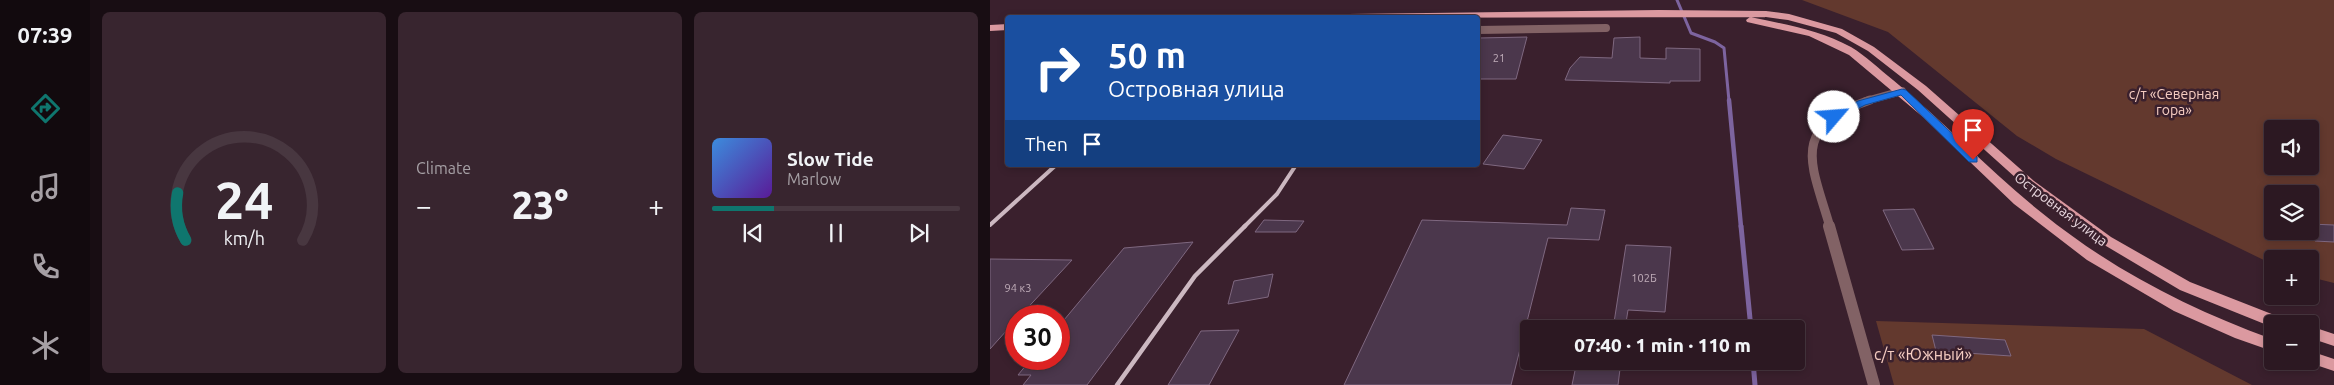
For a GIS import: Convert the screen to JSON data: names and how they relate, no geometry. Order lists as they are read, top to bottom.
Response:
{
  "streets": {
    "main road": ["Островная улица"]
  },
  "parks": ["с/т «Северная гора»", "с/т «Южный»"],
  "house_numbers": ["21", "102Б", "94 к3"],
  "page": {
    "tabs": "07:39",
    "tile": "Climate",
    "turn": ["50 m", "Островная улица"],
    "map_buttons": ["+", "−"],
    "then": "Then",
    "song": ["Slow Tide", "Marlow"],
    "heat": ["−", "23°", "+"],
    "limit": "30",
    "trip": "07:40 · 1 min · 110 m",
    "gauge": ["24", "km/h"]
  }
}
